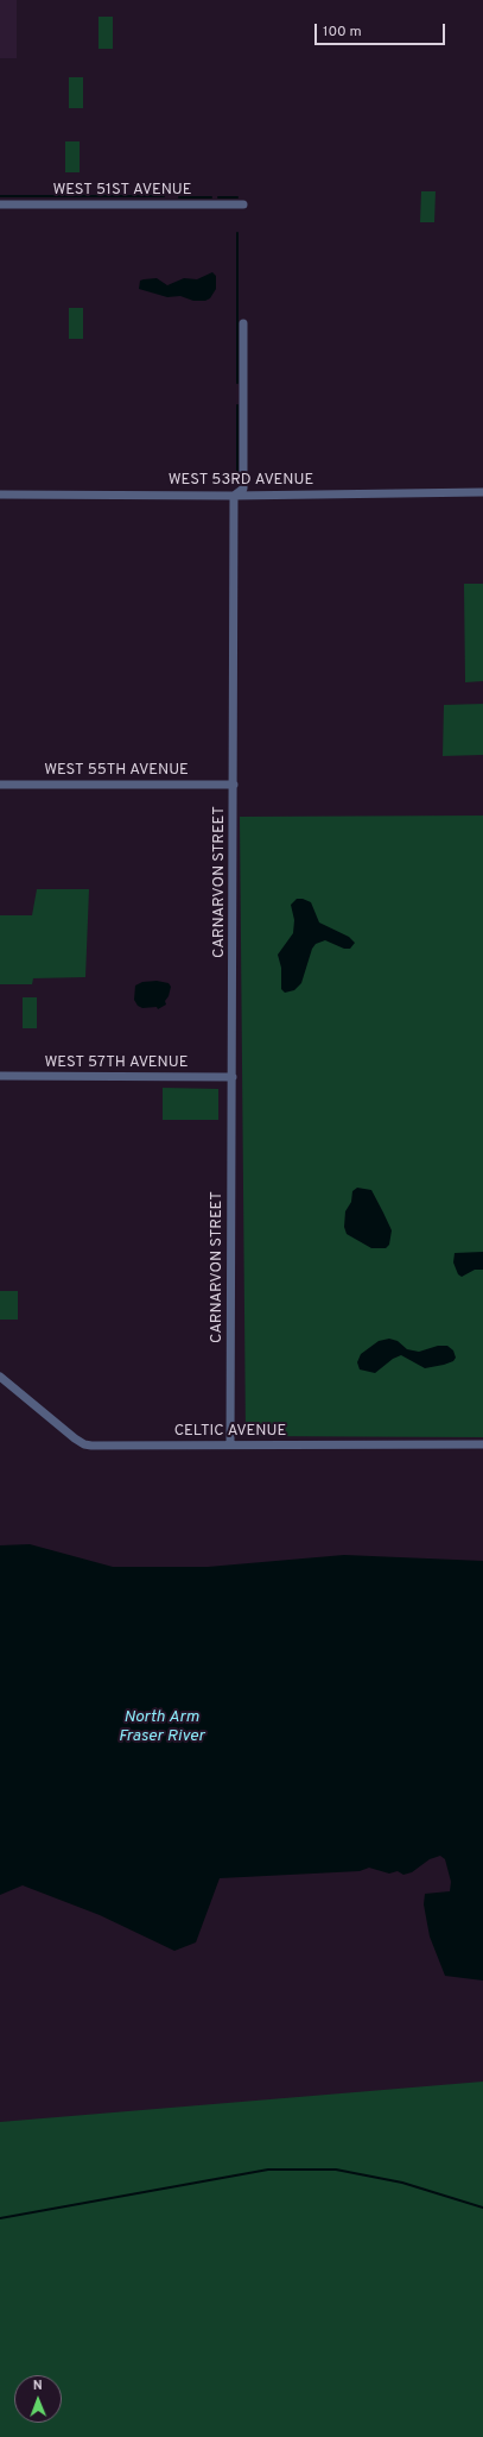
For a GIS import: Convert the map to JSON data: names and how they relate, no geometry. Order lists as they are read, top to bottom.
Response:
{
  "streets": {
    "street": [
      "WEST 51ST AVENUE",
      "WEST 53RD AVENUE",
      "WEST 55TH AVENUE",
      "CARNARVON STREET",
      "WEST 57TH AVENUE",
      "CELTIC AVENUE"
    ]
  },
  "crossings": [
    ["WEST 53RD AVENUE", "CARNARVON STREET"],
    ["WEST 55TH AVENUE", "CARNARVON STREET"],
    ["CARNARVON STREET", "WEST 57TH AVENUE"],
    ["CARNARVON STREET", "CELTIC AVENUE"]
  ],
  "water": ["North Arm Fraser River"],
  "scale_bar": "100 m",
  "north": "top"
}
